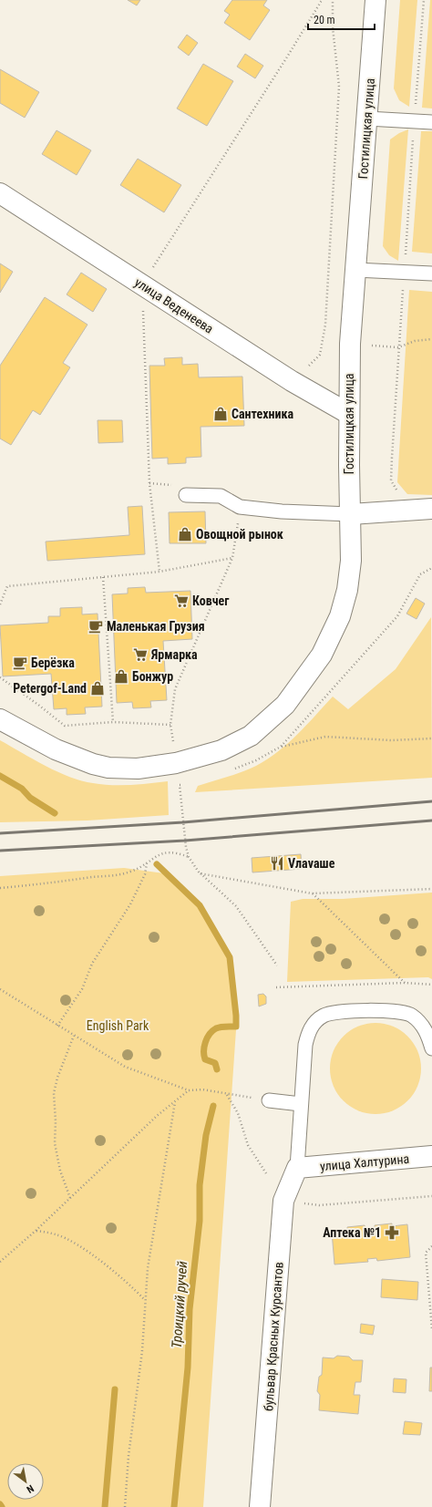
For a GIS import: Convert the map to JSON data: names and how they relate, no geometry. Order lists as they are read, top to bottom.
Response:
{
  "streets": {
    "main road": [
      "Гостилицкая улица",
      "улица Веденеева",
      "улица Халтурина",
      "бульвар Красных Курсантов"
    ]
  },
  "crossings": [
    ["Гостилицкая улица", "улица Веденеева"],
    ["улица Халтурина", "бульвар Красных Курсантов"]
  ],
  "water": ["Троицкий ручей"],
  "parks": ["English Park"],
  "places": {
    "shop": [
      "Сантехника",
      "Овощной рынок",
      "Бонжур",
      "Petergof-Land"
    ],
    "supermarket": ["Ковчег", "Ярмарка"],
    "cafe": ["Маленькая Грузия", "Берёзка"],
    "restaurant": ["Vлаvаше"],
    "pharmacy": ["Аптека №1"]
  },
  "scale_bar": "20 m",
  "north": "bottom right"
}
